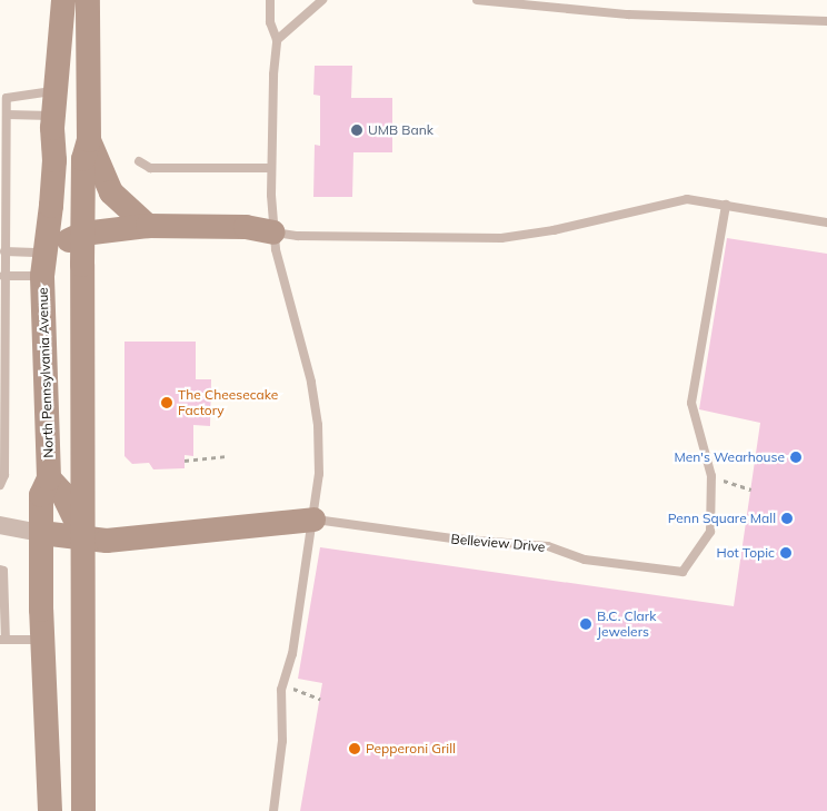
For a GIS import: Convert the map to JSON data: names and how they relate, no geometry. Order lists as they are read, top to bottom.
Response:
{
  "streets": {
    "main road": ["North Pennsylvania Avenue", "Belleview Drive"]
  },
  "crossings": [
    ["North Pennsylvania Avenue", "Belleview Drive"]
  ],
  "places": [
    "UMB Bank",
    "The Cheesecake Factory",
    "Men's Wearhouse",
    "Penn Square Mall",
    "Hot Topic",
    "B.C. Clark Jewelers",
    "Pepperoni Grill"
  ]
}
